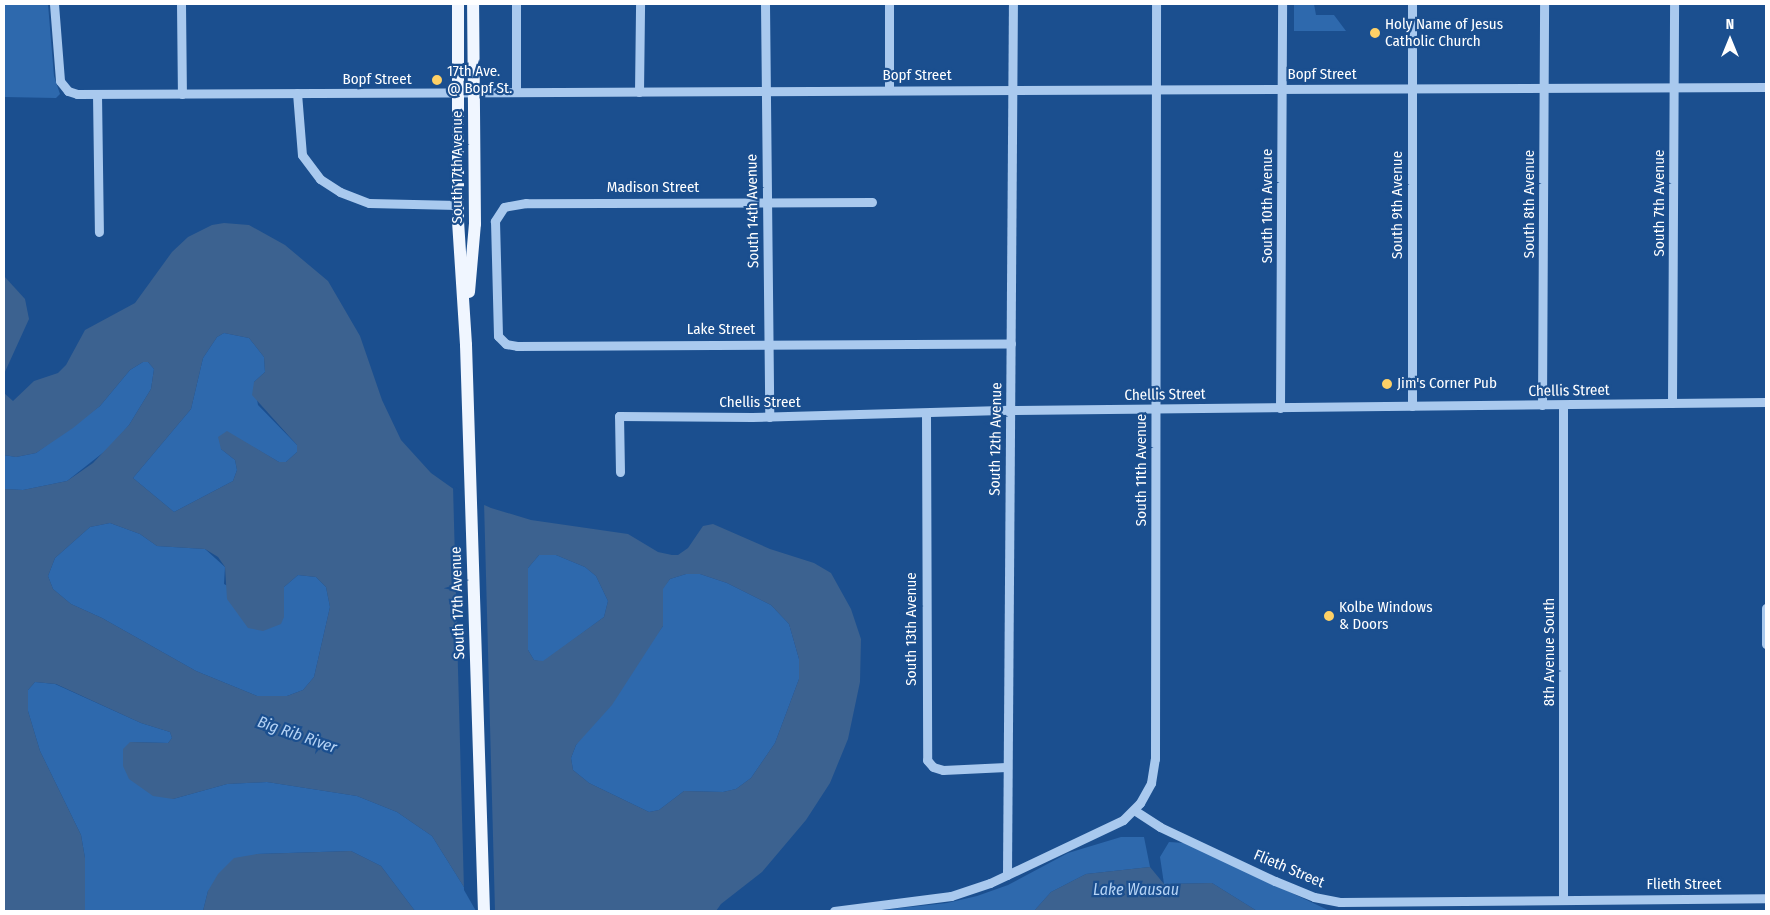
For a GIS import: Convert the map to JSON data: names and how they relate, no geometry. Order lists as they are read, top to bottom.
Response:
{
  "streets": {
    "main road": ["South 17th Avenue"],
    "street": [
      "Bopf Street",
      "Madison Street",
      "South 7th Avenue",
      "South 8th Avenue",
      "South 9th Avenue",
      "South 10th Avenue",
      "South 14th Avenue",
      "Lake Street",
      "Chellis Street",
      "South 12th Avenue",
      "South 11th Avenue",
      "South 13th Avenue",
      "8th Avenue South",
      "Flieth Street"
    ]
  },
  "crossings": [
    ["Bopf Street", "South 17th Avenue"],
    ["Bopf Street", "South 7th Avenue"],
    ["Bopf Street", "South 8th Avenue"],
    ["Bopf Street", "South 9th Avenue"],
    ["Bopf Street", "South 10th Avenue"],
    ["Bopf Street", "South 14th Avenue"],
    ["Bopf Street", "South 12th Avenue"],
    ["Bopf Street", "South 11th Avenue"],
    ["Madison Street", "South 14th Avenue"],
    ["Madison Street", "Lake Street"],
    ["South 7th Avenue", "Chellis Street"],
    ["South 8th Avenue", "Chellis Street"],
    ["South 9th Avenue", "Chellis Street"],
    ["South 10th Avenue", "Chellis Street"],
    ["South 14th Avenue", "Lake Street"],
    ["South 14th Avenue", "Chellis Street"],
    ["Lake Street", "South 12th Avenue"],
    ["Chellis Street", "South 12th Avenue"],
    ["Chellis Street", "South 11th Avenue"],
    ["Chellis Street", "South 13th Avenue"],
    ["Chellis Street", "8th Avenue South"],
    ["South 12th Avenue", "South 13th Avenue"],
    ["South 11th Avenue", "Flieth Street"],
    ["8th Avenue South", "Flieth Street"]
  ],
  "water": ["Big Rib River", "Lake Wausau"],
  "places": [
    "Holy Name of Jesus Catholic Church",
    "17th Ave. @ Bopf St.",
    "Jim's Corner Pub",
    "Kolbe Windows & Doors"
  ],
  "north": "top"
}
